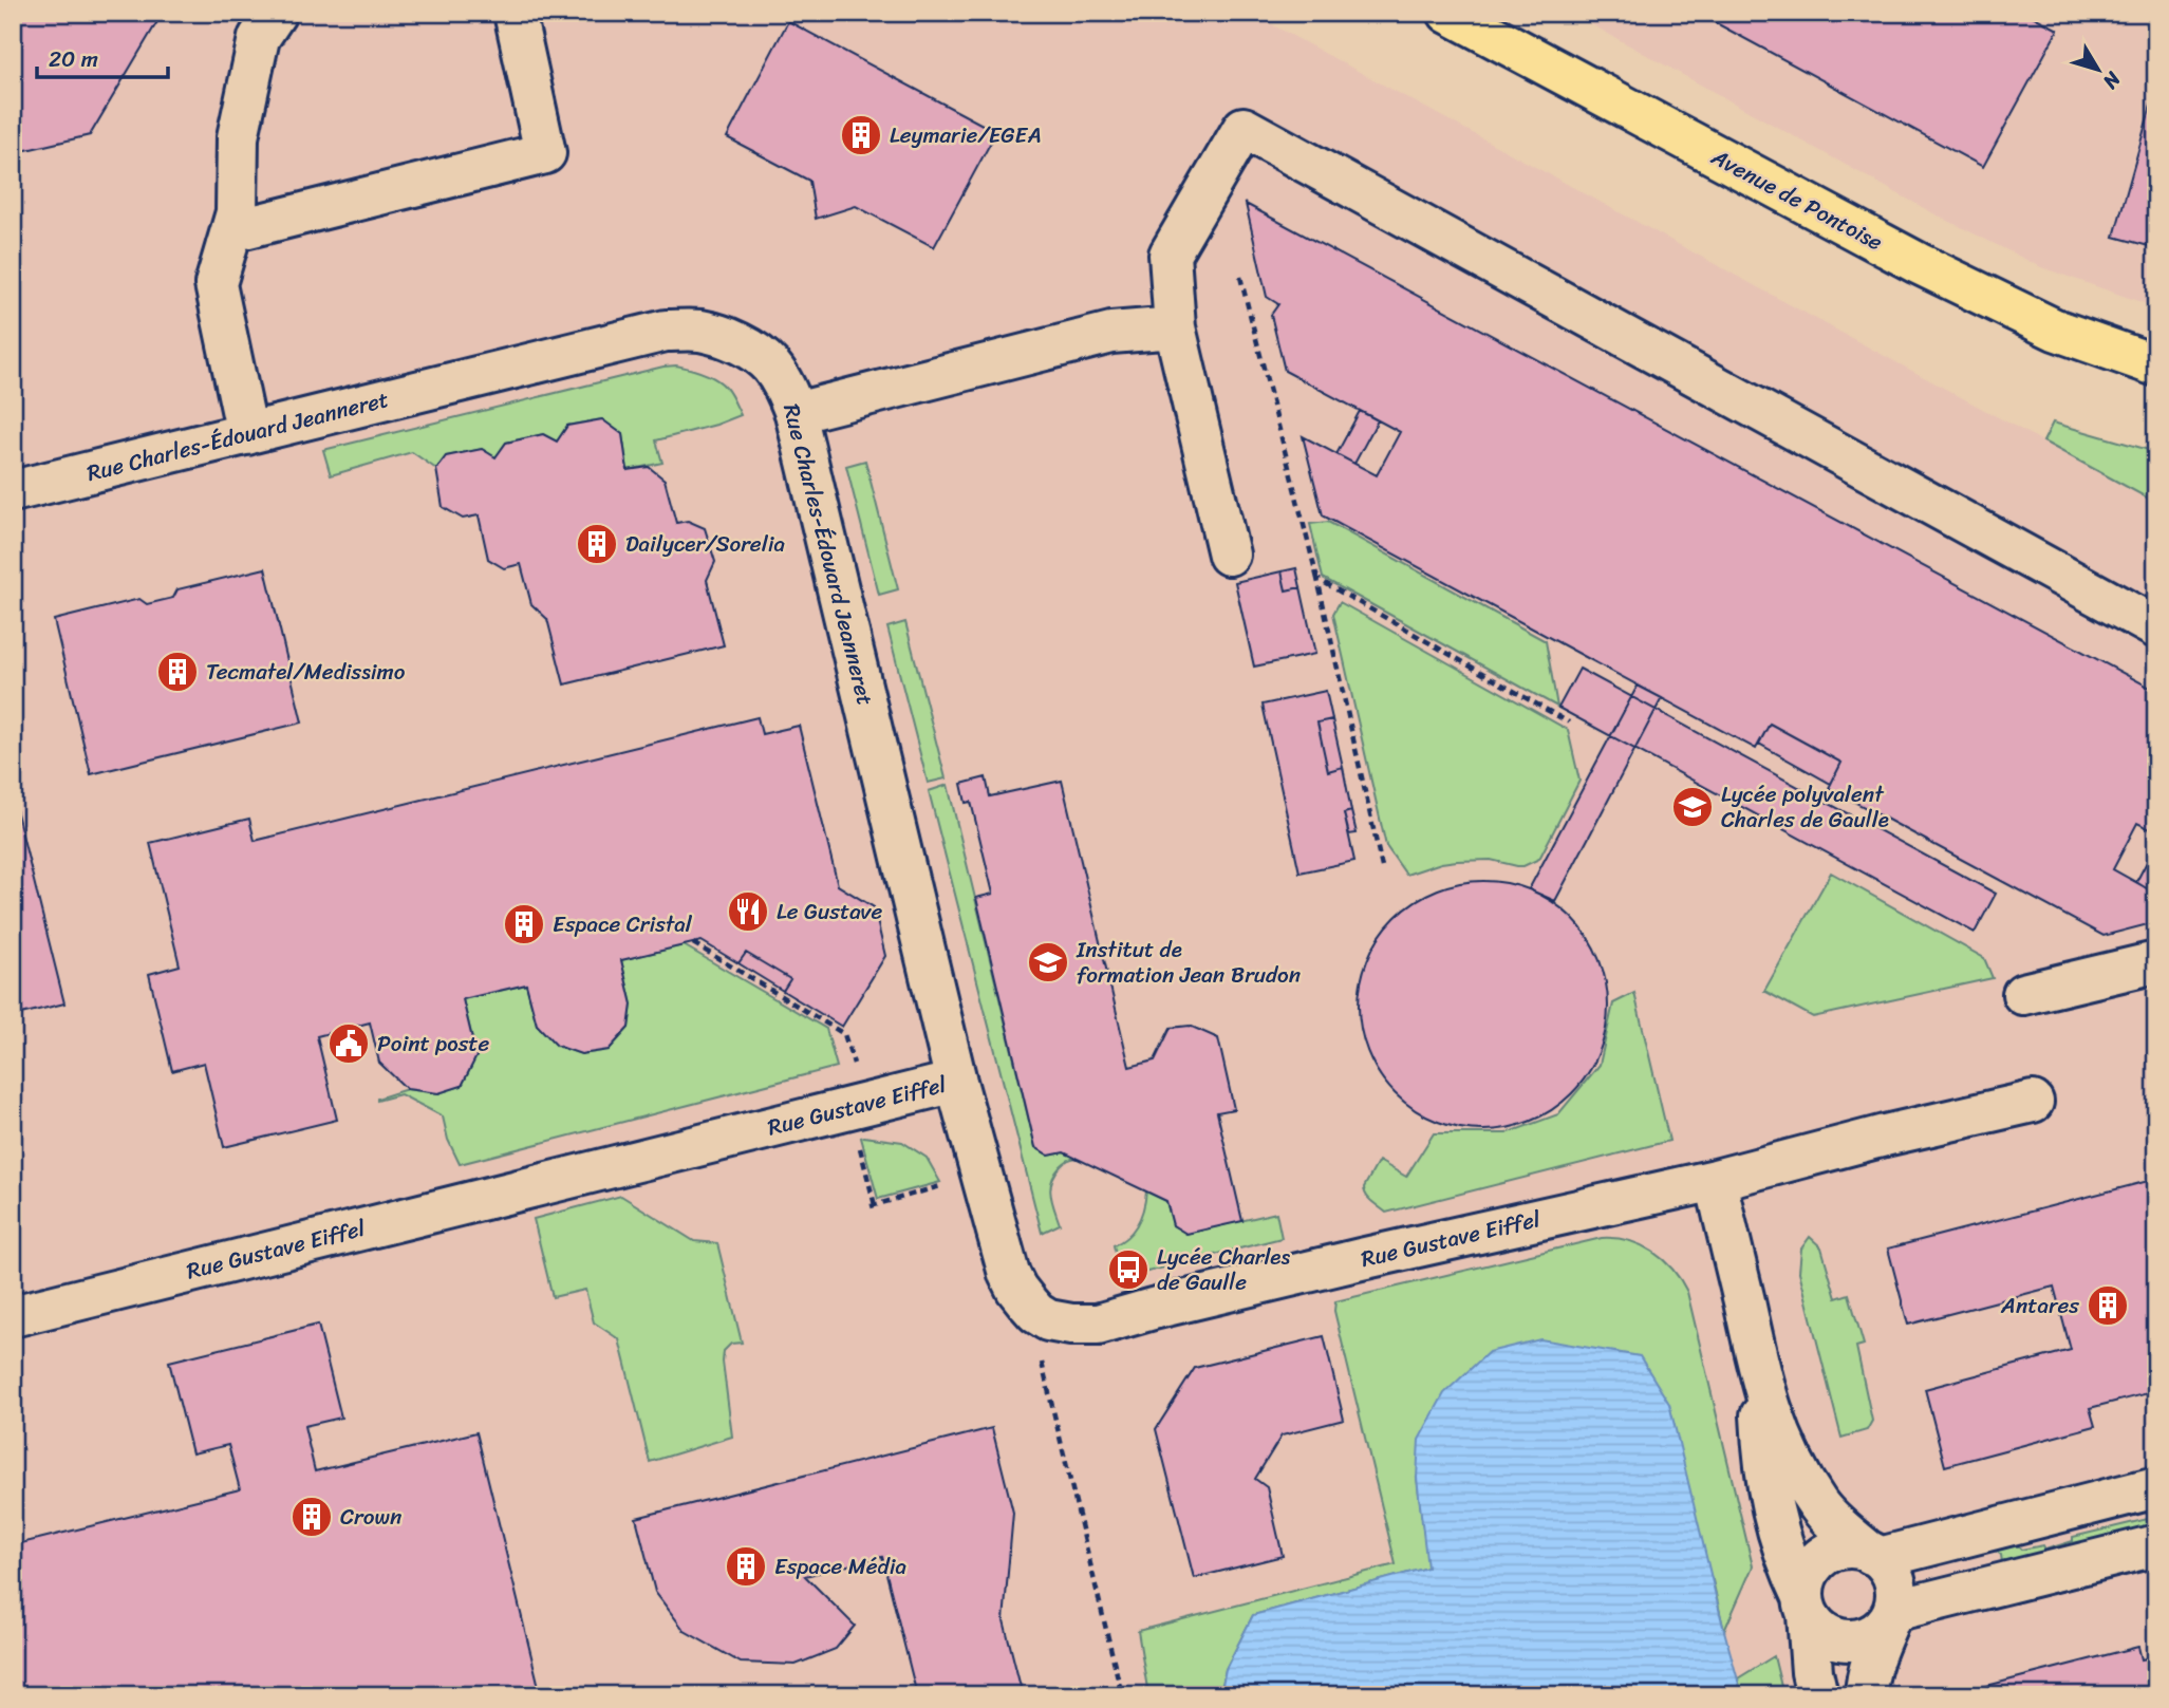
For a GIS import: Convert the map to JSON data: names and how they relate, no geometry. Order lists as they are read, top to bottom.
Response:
{
  "streets": {
    "main road": ["Avenue de Pontoise"],
    "street": ["Rue Charles-Édouard Jeanneret", "Rue Gustave Eiffel"]
  },
  "crossings": [
    ["Rue Charles-Édouard Jeanneret", "Rue Gustave Eiffel"]
  ],
  "places": {
    "building": [
      "Leymarie/EGEA",
      "Dailycer/Sorelia",
      "Tecmatel/Medissimo",
      "Espace Cristal",
      "Antares",
      "Crown",
      "Espace Média"
    ],
    "school or university": ["Lycée polyvalent Charles de Gaulle", "Institut de formation Jean Brudon"],
    "restaurant": ["Le Gustave"],
    "public building": ["Point poste"],
    "bus stop": ["Lycée Charles de Gaulle"]
  },
  "scale_bar": "20 m",
  "north": "bottom right"
}
